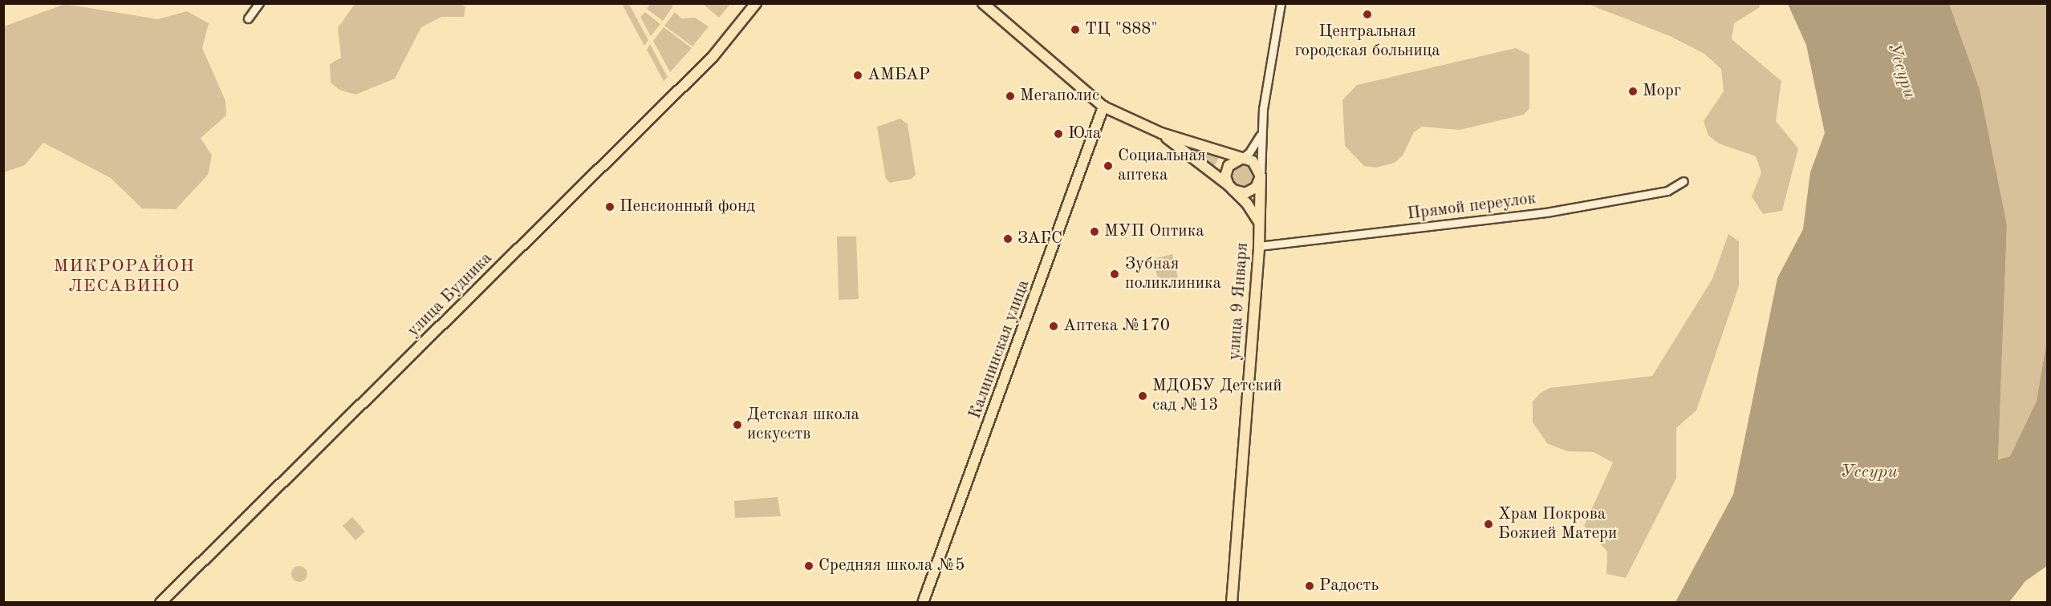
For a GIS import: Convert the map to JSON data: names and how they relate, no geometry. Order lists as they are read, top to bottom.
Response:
{
  "streets": {
    "main road": ["улица Будника", "улица 9 Января", "Калининская улица"],
    "street": ["Прямой переулок"]
  },
  "crossings": [
    ["Прямой переулок", "улица 9 Января"]
  ],
  "districts": ["МИКРОРАЙОН ЛЕСАВИНО"],
  "water": ["Уссури"],
  "places": [
    "Центральная городская больница",
    "ТЦ \"888\"",
    "АМБАР",
    "Морг",
    "Мегаполис",
    "Юла",
    "Социальная аптека",
    "Пенсионный фонд",
    "МУП Оптика",
    "ЗАГС",
    "Зубная поликлиника",
    "Аптека №170",
    "МДОБУ Детский сад №13",
    "Детская школа искусств",
    "Храм Покрова Божией Матери",
    "Средняя школа №5",
    "Радость"
  ]
}
